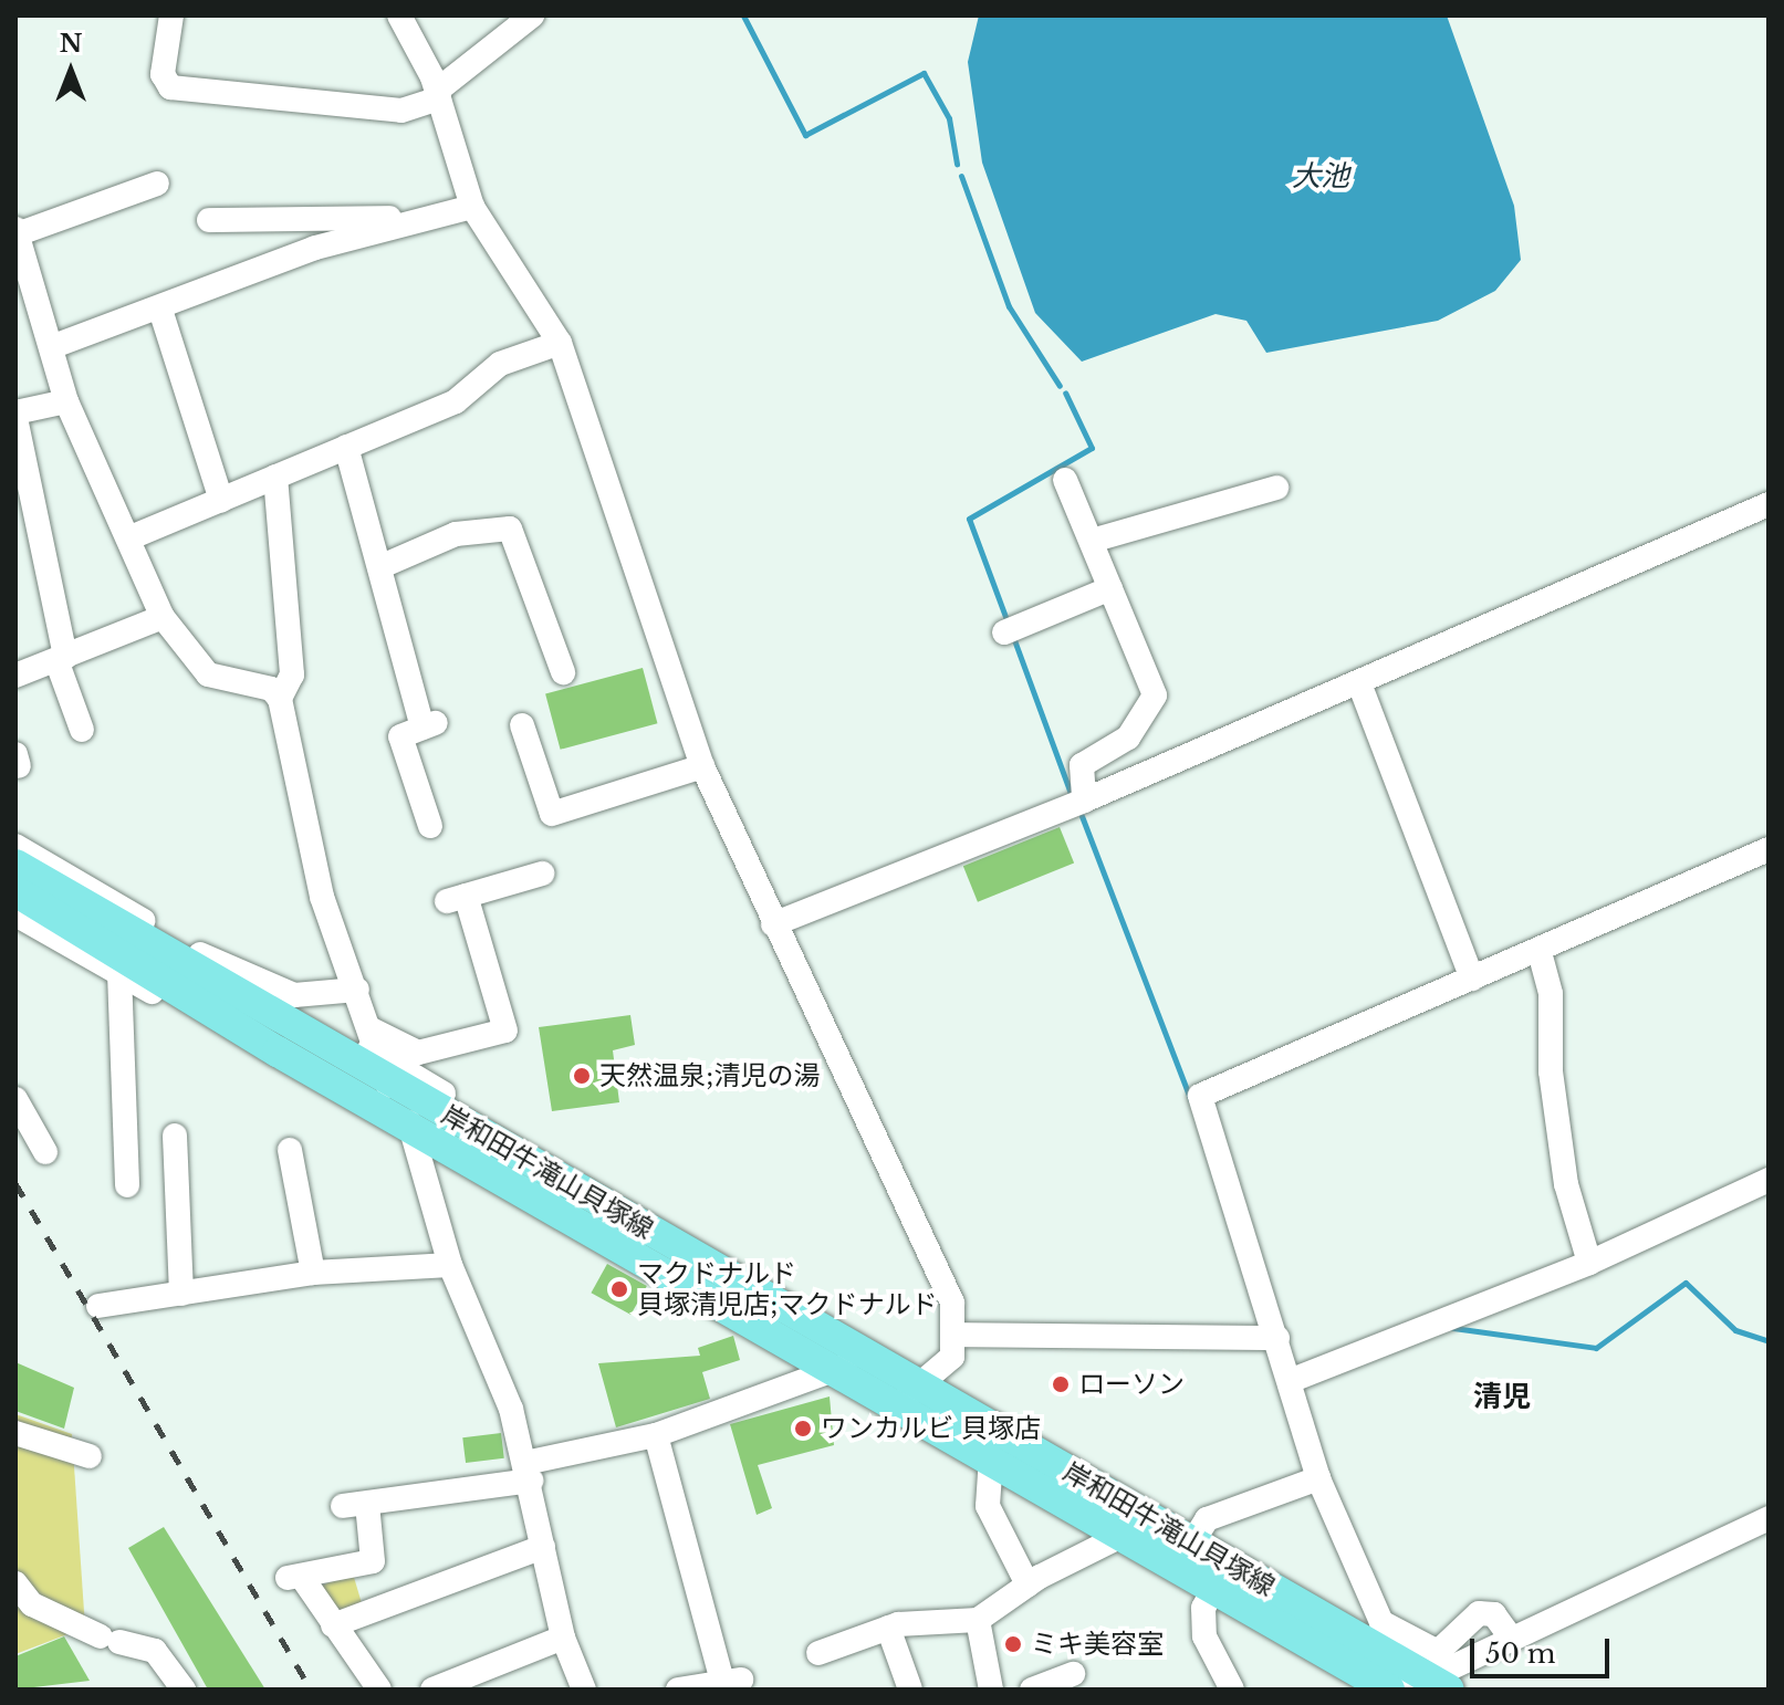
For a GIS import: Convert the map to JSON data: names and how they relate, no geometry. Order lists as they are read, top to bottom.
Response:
{
  "streets": {
    "main road": ["岸和田牛滝山貝塚線"]
  },
  "districts": ["清児"],
  "water": ["大池"],
  "places": [
    "天然温泉;清児の湯",
    "マクドナルド 貝塚清児店;マクドナルド",
    "ローソン",
    "ワンカルビ 貝塚店",
    "ミキ美容室"
  ],
  "scale_bar": "50 m",
  "north": "top"
}
